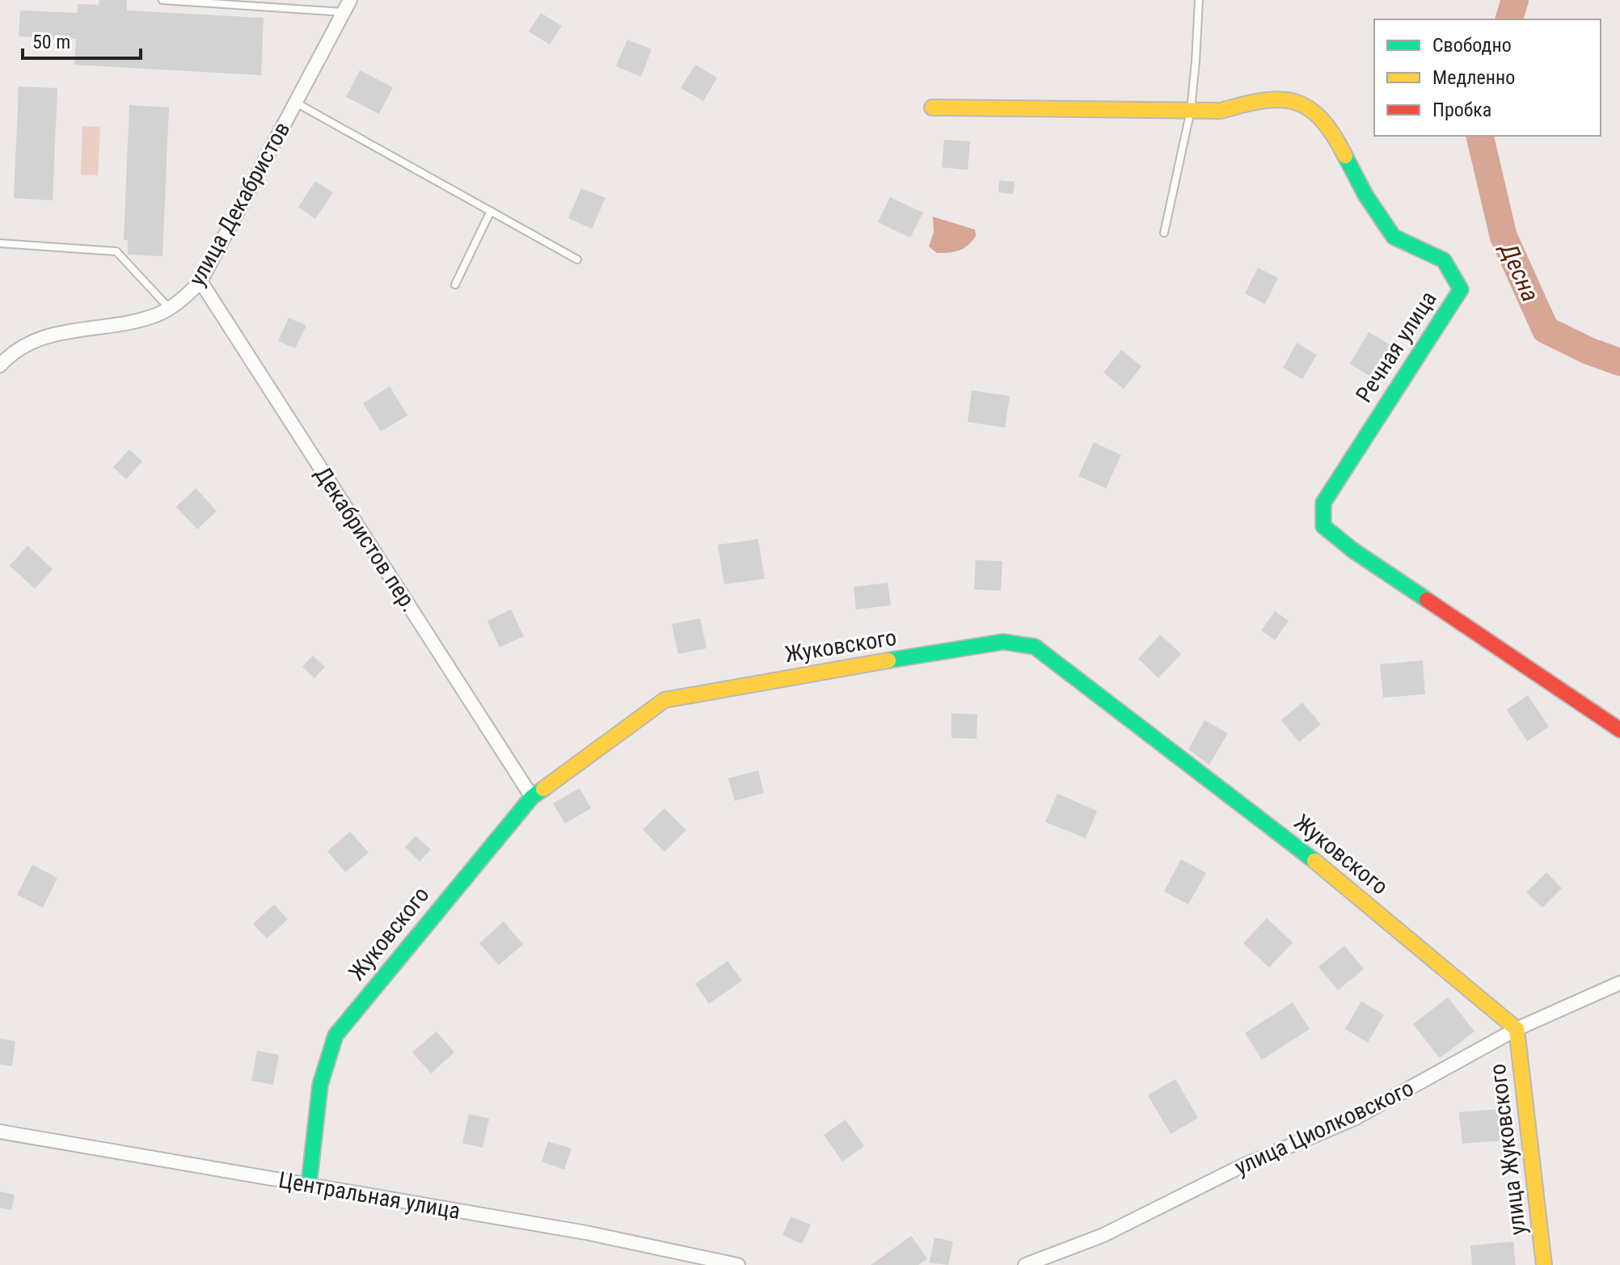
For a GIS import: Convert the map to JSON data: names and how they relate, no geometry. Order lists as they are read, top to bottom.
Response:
{
  "streets": {
    "street": [
      "улица Декабристов",
      "Речная улица",
      "Декабристов пер.",
      "Жуковского",
      "улица Циолковского",
      "улица Жуковского",
      "Центральная улица"
    ]
  },
  "crossings": [
    ["улица Декабристов", "Декабристов пер."],
    ["Декабристов пер.", "Жуковского"],
    ["Жуковского", "улица Циолковского"],
    ["Жуковского", "улица Жуковского"],
    ["Жуковского", "Центральная улица"],
    ["улица Циолковского", "улица Жуковского"]
  ],
  "water": ["Десна"],
  "legend": ["Свободно", "Медленно", "Пробка"],
  "scale_bar": "50 m"
}
